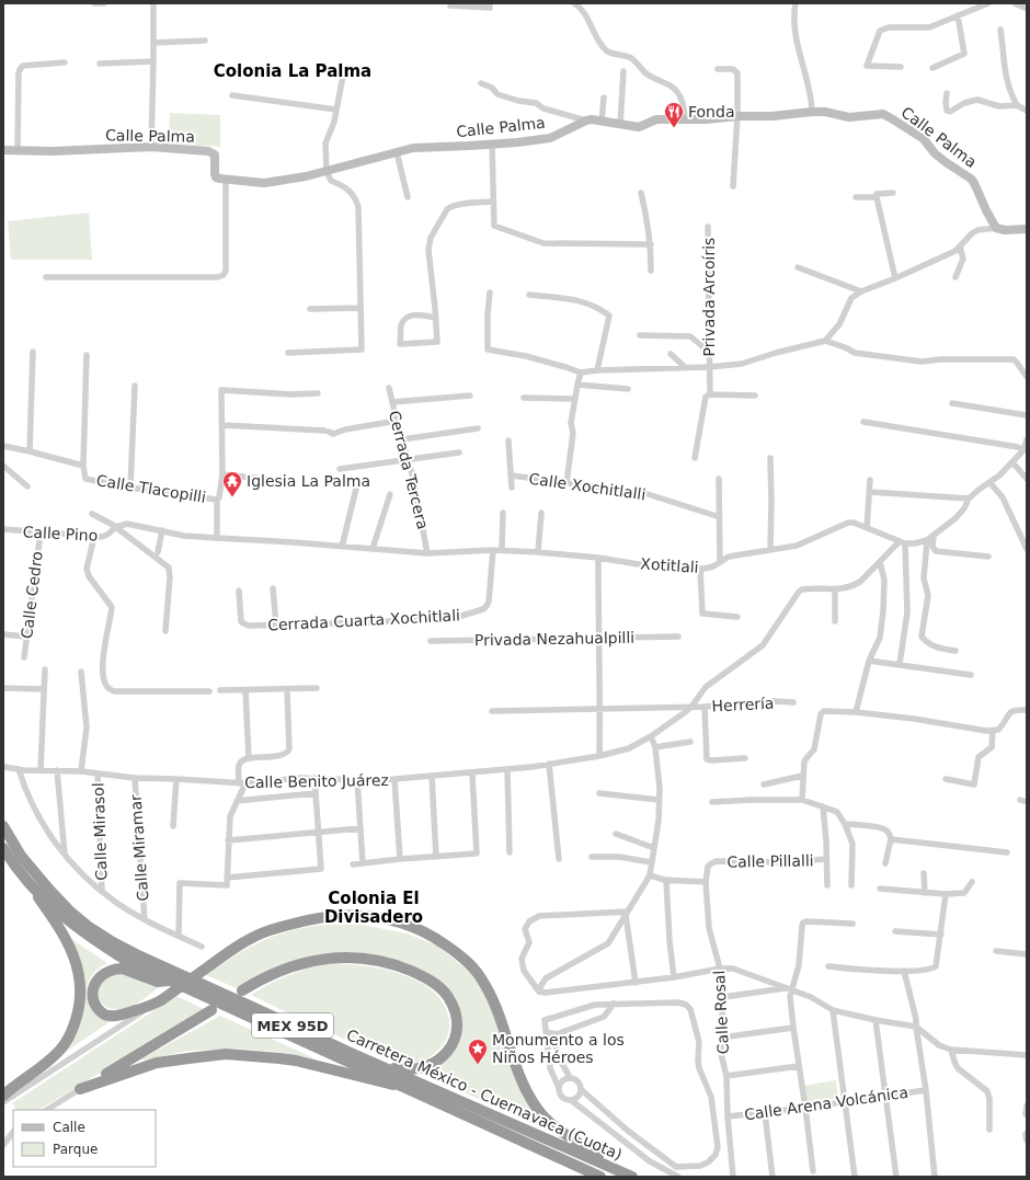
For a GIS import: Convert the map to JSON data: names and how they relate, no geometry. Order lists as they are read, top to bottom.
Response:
{
  "streets": {
    "highway": ["MEX 95D", "Carretera México - Cuernavaca (Cuota)"],
    "street": [
      "Calle Palma",
      "Privada Arcoíris",
      "Cerrada Tercera",
      "Calle Xochitlalli",
      "Calle Tlacopilli",
      "Calle Pino",
      "Xotitlali",
      "Calle Cedro",
      "Cerrada Cuarta Xochitlali",
      "Privada Nezahualpilli",
      "Herrería",
      "Calle Benito Juárez",
      "Calle Mirasol",
      "Calle Miramar",
      "Calle Pillalli",
      "Calle Rosal",
      "Calle Arena Volcánica"
    ]
  },
  "crossings": [
    ["Cerrada Tercera", "Xotitlali"],
    ["Calle Pino", "Calle Cedro"],
    ["Xotitlali", "Cerrada Cuarta Xochitlali"],
    ["Herrería", "Calle Benito Juárez"],
    ["Calle Benito Juárez", "Calle Mirasol"],
    ["Calle Benito Juárez", "Calle Miramar"],
    ["Calle Pillalli", "Calle Rosal"],
    ["Calle Rosal", "Calle Arena Volcánica"]
  ],
  "districts": ["Colonia La Palma", "Colonia El Divisadero"],
  "places": {
    "restaurant": ["Fonda"],
    "temple": ["Iglesia La Palma"],
    "place": ["Monumento a los Niños Héroes"]
  },
  "legend": ["Calle", "Parque"]
}
